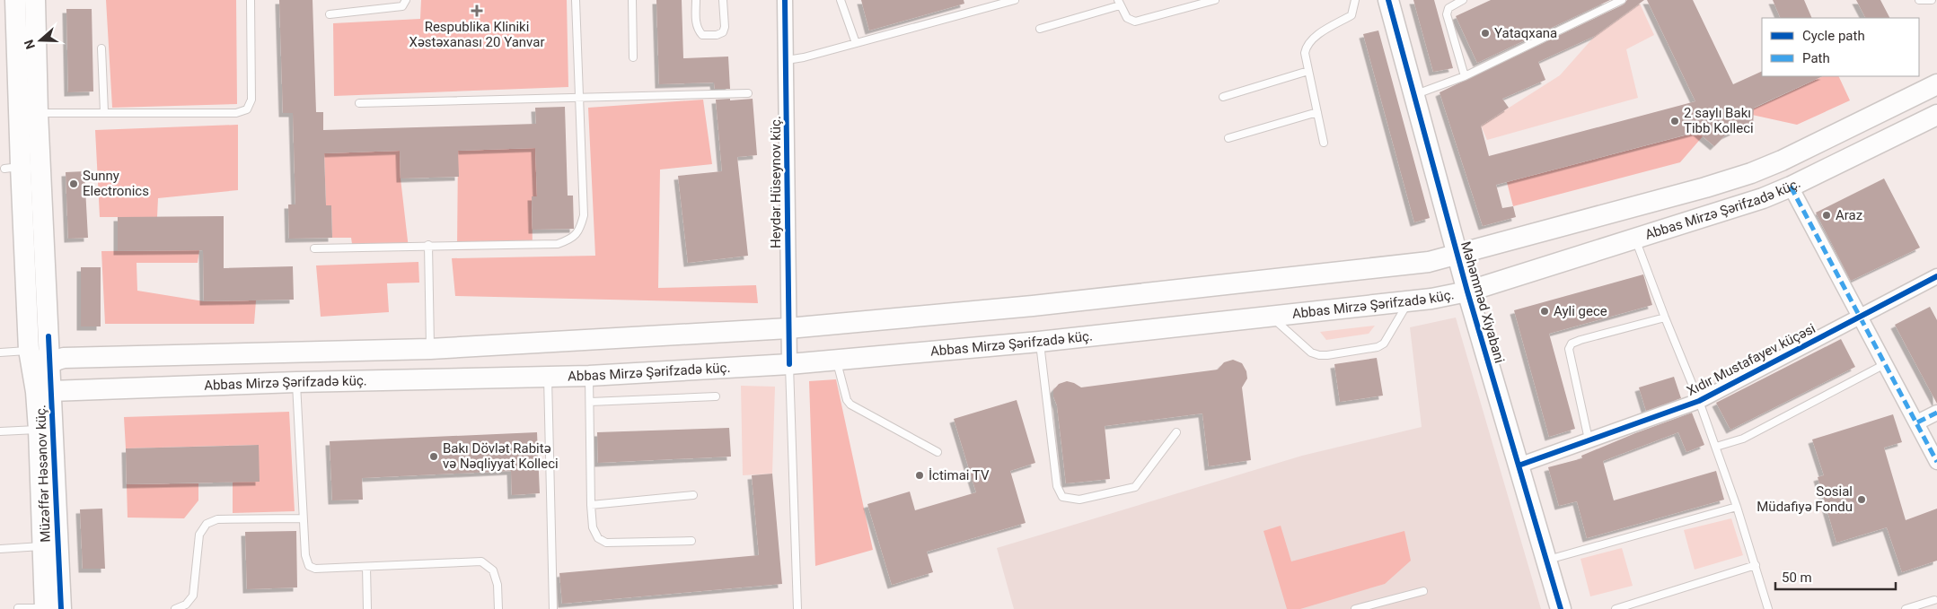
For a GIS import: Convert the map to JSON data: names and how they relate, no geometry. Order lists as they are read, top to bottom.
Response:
{
  "streets": {
    "main road": ["Abbas Mirzə Şərifzadə küç.", "Məhəmməd Xiyabani", "Müzəffər Həsənov küç."],
    "street": ["Heydər Hüseynov küç.", "Xıdır Mustafayev küçəsi"]
  },
  "crossings": [
    ["Heydər Hüseynov küç.", "Abbas Mirzə Şərifzadə küç."],
    ["Abbas Mirzə Şərifzadə küç.", "Məhəmməd Xiyabani"],
    ["Abbas Mirzə Şərifzadə küç.", "Müzəffər Həsənov küç."],
    ["Məhəmməd Xiyabani", "Xıdır Mustafayev küçəsi"]
  ],
  "places": {
    "health": ["Respublika Kliniki Xəstəxanası 20 Yanvar"],
    "other": [
      "Yataqxana",
      "2 saylı Bakı Tibb Kolleci",
      "Sunny Electronics",
      "Araz",
      "Ayli gece",
      "Bakı Dövlət Rabitə və Nəqliyyat Kolleci",
      "İctimai TV",
      "Sosial Müdafiyə Fondu"
    ]
  },
  "legend": ["Cycle path", "Path"],
  "scale_bar": "50 m",
  "north": "left"
}
